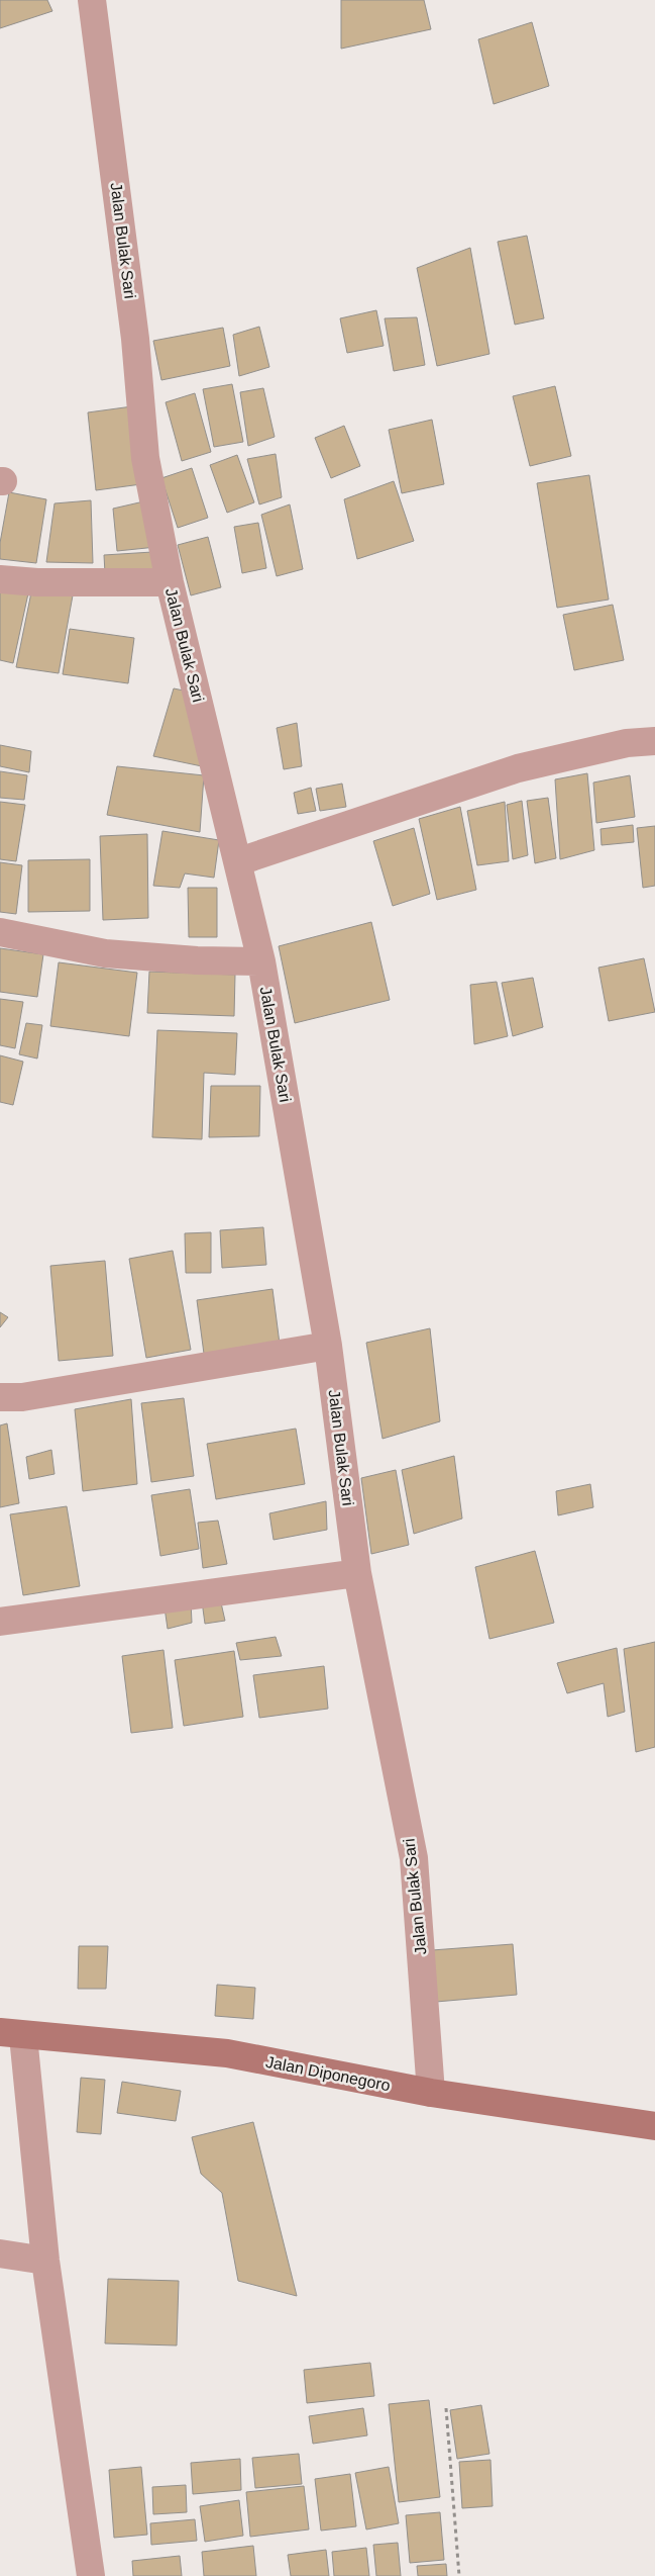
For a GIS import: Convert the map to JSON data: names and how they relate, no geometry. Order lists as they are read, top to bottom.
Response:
{
  "streets": {
    "street": ["Jalan Bulak Sari", "Jalan Diponegoro"]
  },
  "crossings": [
    ["Jalan Bulak Sari", "Jalan Diponegoro"]
  ]
}
